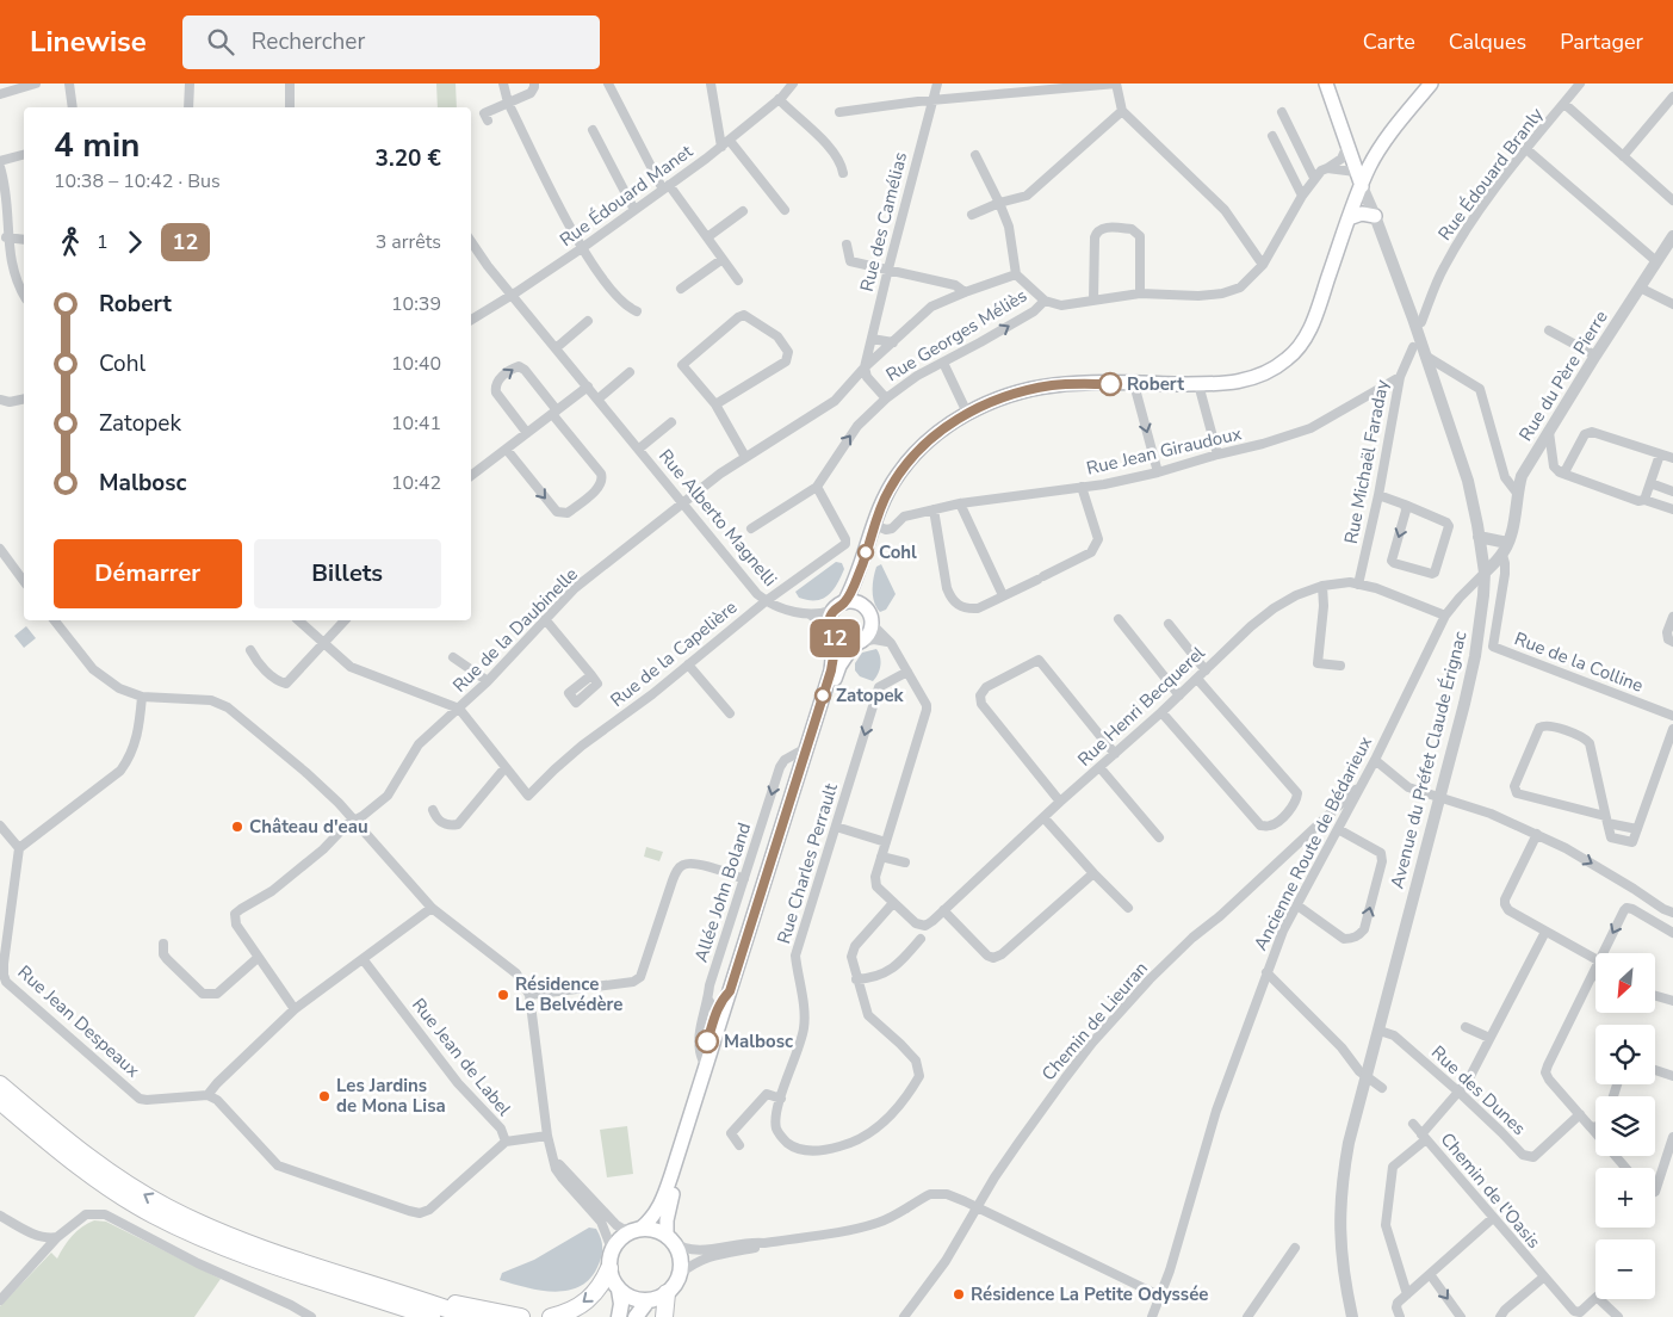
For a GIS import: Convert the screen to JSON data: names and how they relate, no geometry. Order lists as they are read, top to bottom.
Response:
{
  "streets": {
    "street": [
      "Rue Édouard Branly",
      "Rue Édouard Manet",
      "Rue des Camélias",
      "Rue Georges Méliès",
      "Rue du Père Pierre",
      "Rue Jean Giraudoux",
      "Rue Michaël Faraday",
      "Rue Alberto Magnelli",
      "Rue de la Daubinelle",
      "Rue de la Capelière",
      "Rue de la Colline",
      "Rue Henri Becquerel",
      "Avenue du Préfet Claude Érignac",
      "Ancienne Route de Bédarieux",
      "Rue Charles Perrault",
      "Allée John Boland",
      "Rue Jean Despeaux",
      "Chemin de Lieuran",
      "Rue Jean de Label",
      "Rue des Dunes",
      "Chemin de l'Oasis"
    ]
  },
  "crossings": [
    ["Rue Édouard Manet", "Rue Alberto Magnelli"],
    ["Rue des Camélias", "Rue Georges Méliès"],
    ["Rue des Camélias", "Rue de la Daubinelle"],
    ["Rue Georges Méliès", "Rue de la Daubinelle"],
    ["Rue Georges Méliès", "Rue de la Capelière"],
    ["Rue du Père Pierre", "Rue de la Colline"],
    ["Rue Jean Giraudoux", "Rue Michaël Faraday"],
    ["Rue Michaël Faraday", "Rue Henri Becquerel"],
    ["Rue Alberto Magnelli", "Rue de la Daubinelle"],
    ["Rue Alberto Magnelli", "Rue de la Capelière"],
    ["Rue Henri Becquerel", "Ancienne Route de Bédarieux"],
    ["Rue Henri Becquerel", "Rue Charles Perrault"],
    ["Avenue du Préfet Claude Érignac", "Ancienne Route de Bédarieux"],
    ["Avenue du Préfet Claude Érignac", "Rue des Dunes"],
    ["Ancienne Route de Bédarieux", "Chemin de Lieuran"]
  ],
  "one_way": ["Rue Georges Méliès", "Allée John Boland"],
  "places": [
    "Robert",
    "Cohl",
    "Zatopek",
    "Château d'eau",
    "Résidence Le Belvédère",
    "Malbosc",
    "Les Jardins de Mona Lisa",
    "Résidence La Petite Odyssée"
  ],
  "lines": ["bus line 12"],
  "north": "bottom left",
  "page": {
    "header": "Linewise",
    "search": "Rechercher",
    "nav": ["Carte", "Calques", "Partager"],
    "on_map": "12",
    "heading": ["4 min", "10:38 – 10:42 · Bus", "3.20 €"],
    "legs": ["1", "12", "3 arrêts"],
    "list": [
      {
        "name": "Robert",
        "value": "10:39"
      },
      {
        "name": "Cohl",
        "value": "10:40"
      },
      {
        "name": "Zatopek",
        "value": "10:41"
      },
      {
        "name": "Malbosc",
        "value": "10:42"
      }
    ],
    "buttons": ["Démarrer", "Billets"],
    "map_buttons": ["+", "−"]
  }
}
